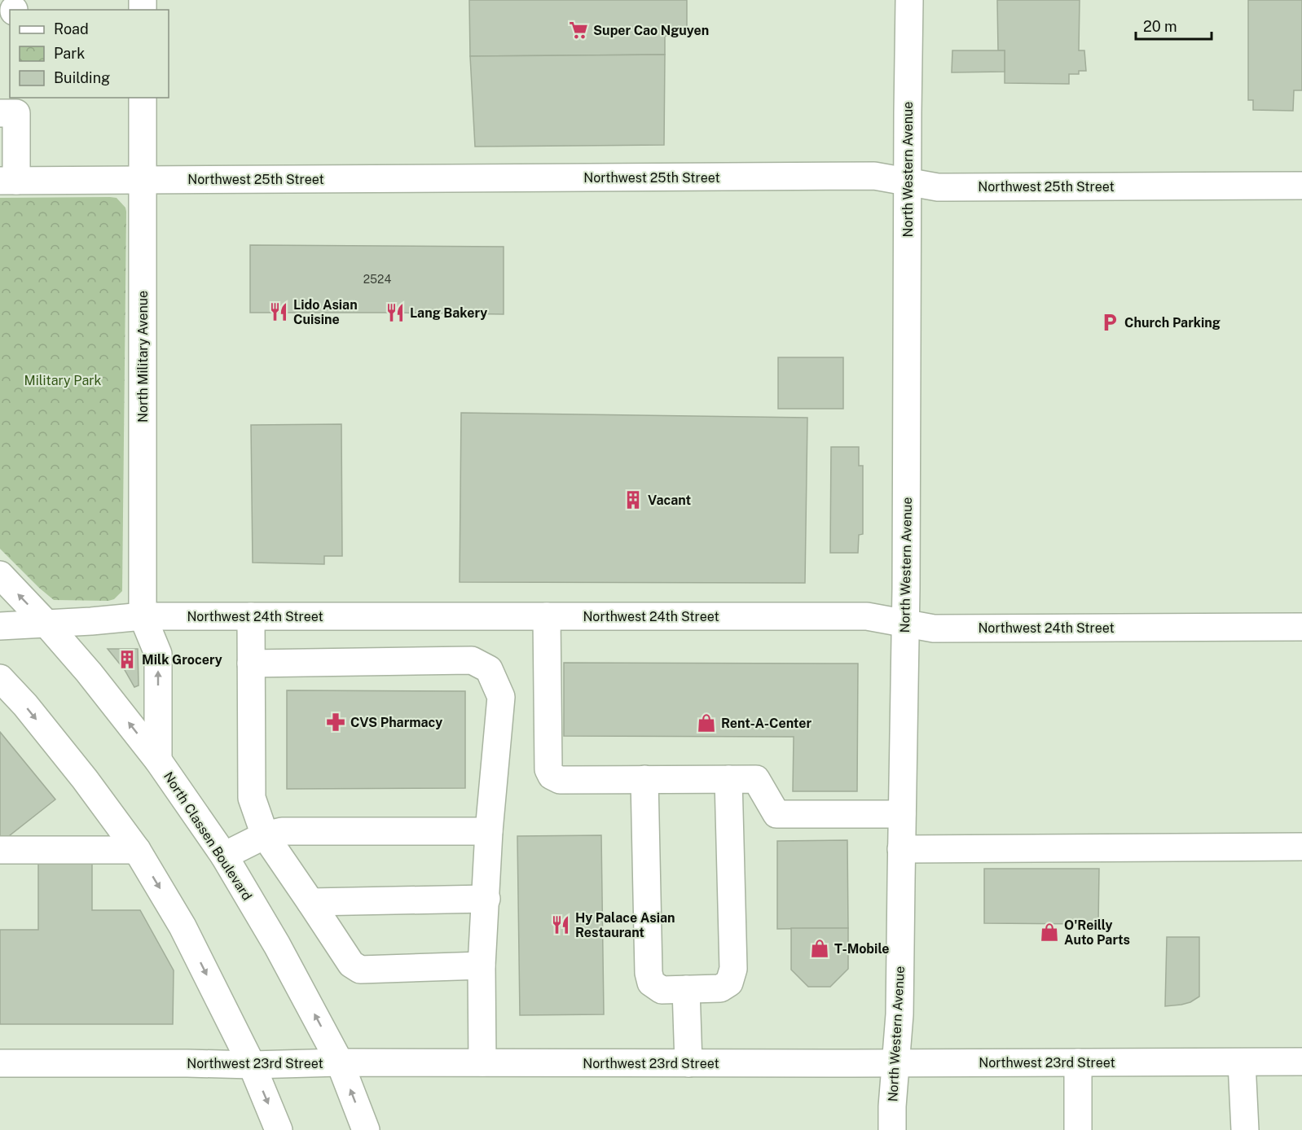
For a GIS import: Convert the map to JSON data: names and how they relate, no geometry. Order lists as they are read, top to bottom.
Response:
{
  "streets": {
    "street": [
      "North Western Avenue",
      "Northwest 25th Street",
      "North Military Avenue",
      "Northwest 24th Street",
      "North Classen Boulevard",
      "Northwest 23rd Street"
    ]
  },
  "crossings": [
    ["North Western Avenue", "Northwest 25th Street"],
    ["North Western Avenue", "Northwest 24th Street"],
    ["North Western Avenue", "Northwest 23rd Street"],
    ["Northwest 25th Street", "North Military Avenue"],
    ["North Military Avenue", "Northwest 24th Street"],
    ["Northwest 24th Street", "North Classen Boulevard"],
    ["North Classen Boulevard", "Northwest 23rd Street"]
  ],
  "parks": ["Military Park"],
  "places": {
    "supermarket": ["Super Cao Nguyen"],
    "restaurant": ["Lido Asian Cuisine", "Lang Bakery", "Hy Palace Asian Restaurant"],
    "parking": ["Church Parking"],
    "building": ["Vacant", "Milk Grocery"],
    "pharmacy": ["CVS Pharmacy"],
    "shop": ["Rent-A-Center", "O'Reilly Auto Parts", "T-Mobile"]
  },
  "house_numbers": ["2524"],
  "legend": ["Road", "Park", "Building"],
  "scale_bar": "20 m"
}
